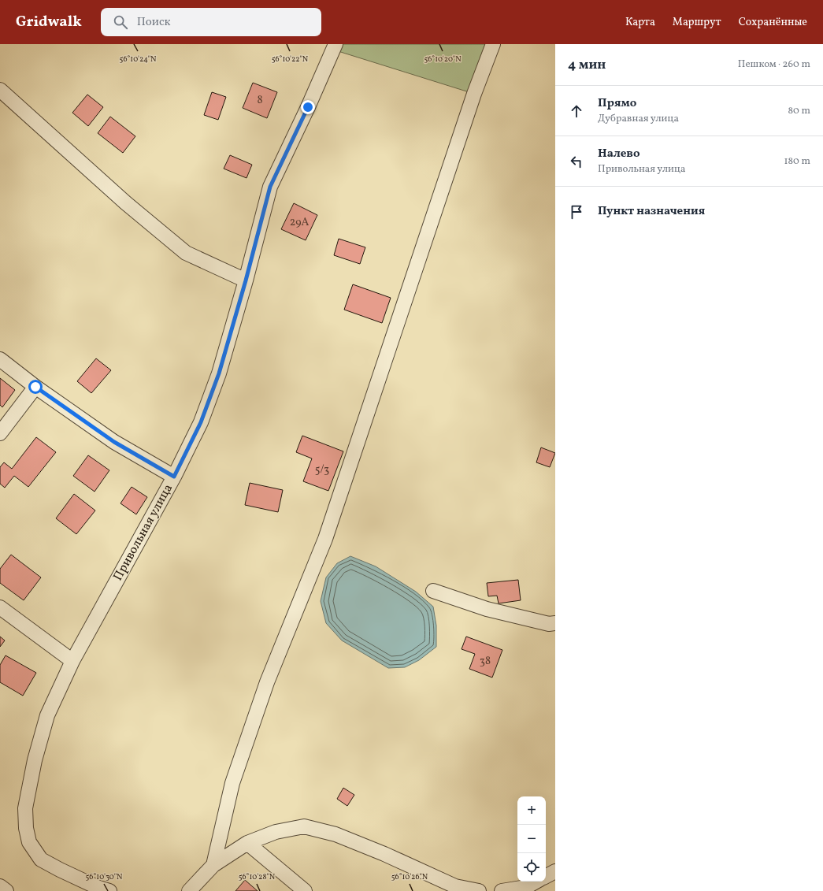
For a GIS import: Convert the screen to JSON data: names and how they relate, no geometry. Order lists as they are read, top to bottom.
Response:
{
  "streets": {
    "street": ["Привольная улица"]
  },
  "house_numbers": [
    "8",
    "29А",
    "5/3",
    "38"
  ],
  "page": {
    "header": "Gridwalk",
    "search": "Поиск",
    "nav": ["Карта", "Маршрут", "Сохранённые"],
    "heading": ["4 мин", "Пешком · 260 m"],
    "list": [
      ["Прямо", "Дубравная улица", "80 m"],
      ["Налево", "Привольная улица", "180 m"],
      "Пункт назначения"
    ],
    "map_buttons": ["+", "−"]
  },
  "coordinates": [
    "56°10'24\"N",
    "56°10'22\"N",
    "56°10'20\"N",
    "56°10'30\"N",
    "56°10'28\"N",
    "56°10'26\"N"
  ]
}
